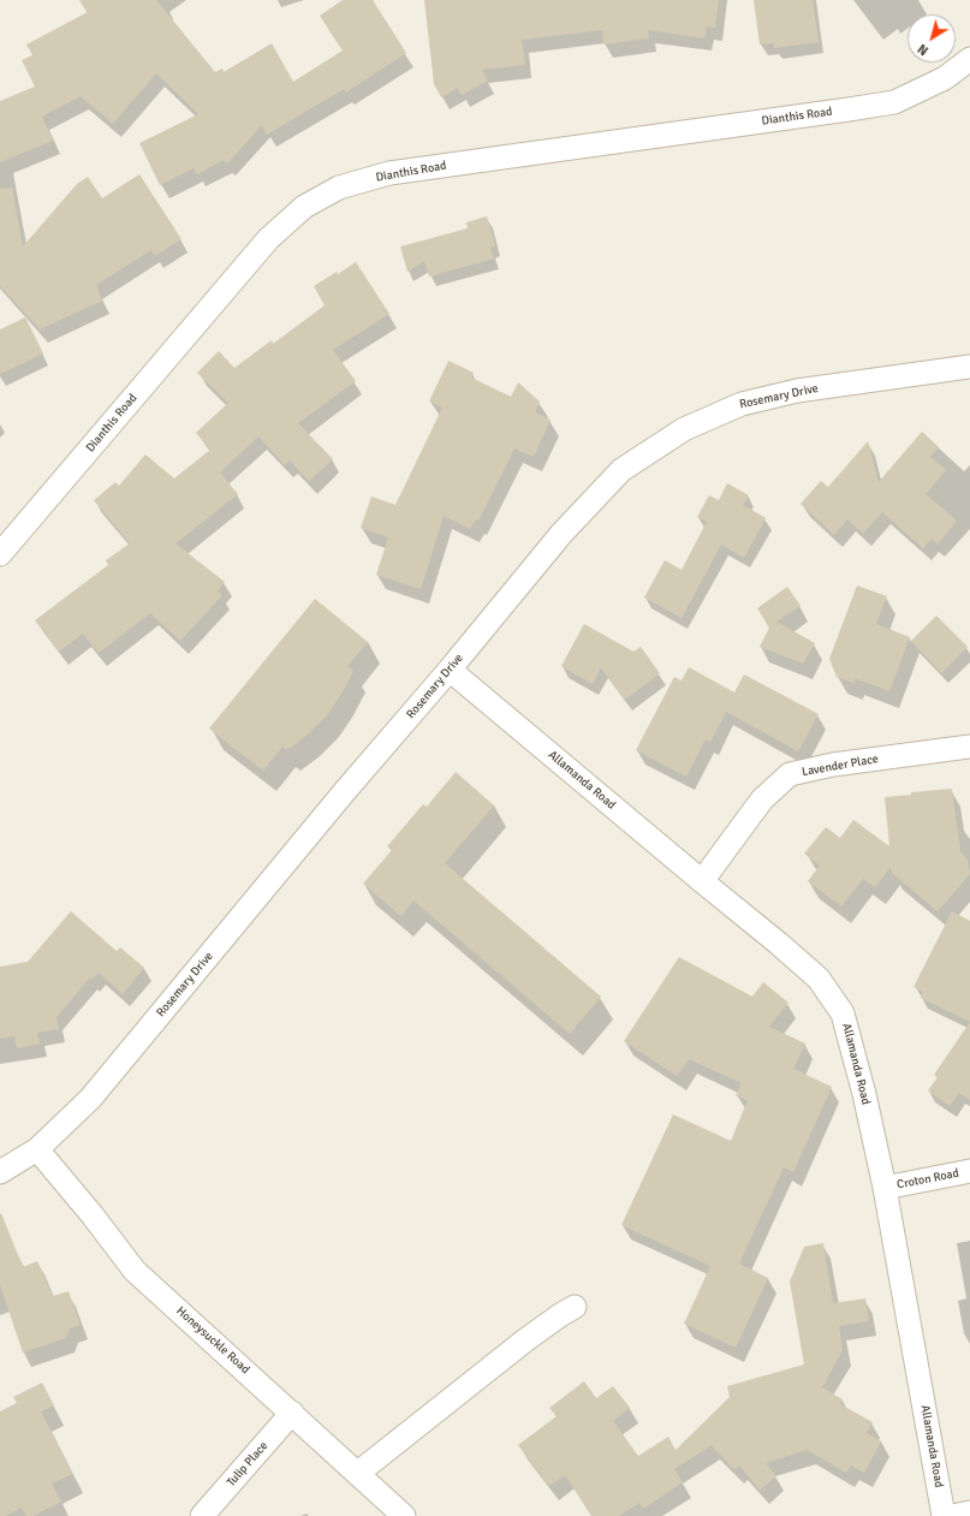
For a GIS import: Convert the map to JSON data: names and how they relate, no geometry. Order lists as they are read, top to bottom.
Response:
{
  "streets": {
    "street": [
      "Dianthis Road",
      "Rosemary Drive",
      "Lavender Place",
      "Allamanda Road",
      "Croton Road",
      "Honeysuckle Road",
      "Tulip Place"
    ]
  },
  "crossings": [
    ["Rosemary Drive", "Allamanda Road"],
    ["Rosemary Drive", "Honeysuckle Road"],
    ["Lavender Place", "Allamanda Road"],
    ["Allamanda Road", "Croton Road"],
    ["Honeysuckle Road", "Tulip Place"]
  ],
  "north": "bottom left"
}
